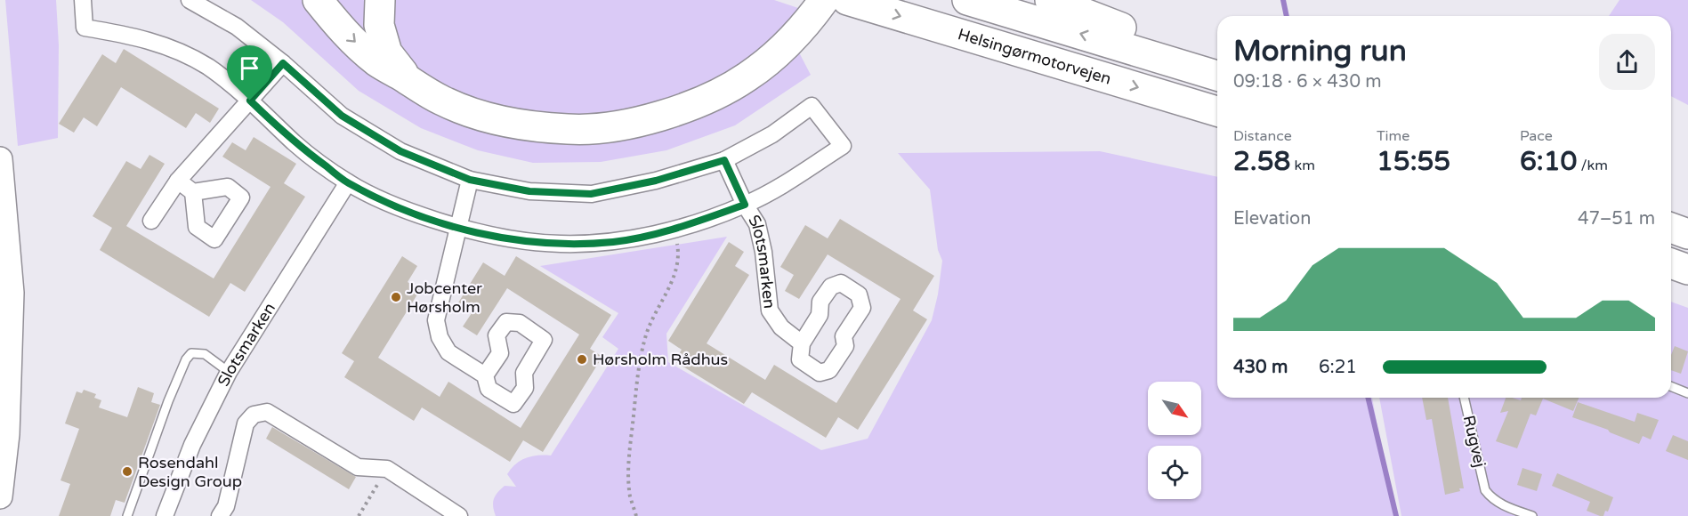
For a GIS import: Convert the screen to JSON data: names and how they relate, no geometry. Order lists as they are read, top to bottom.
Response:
{
  "streets": {
    "highway": ["Helsingørmotorvejen"],
    "street": ["Slotsmarken"],
    "lane": ["Rugvej"]
  },
  "places": ["Jobcenter Hørsholm", "Hørsholm Rådhus", "Rosendahl Design Group"],
  "north": "bottom right",
  "page": {
    "heading": ["Morning run", "09:18 · 6 × 430 m"],
    "stats": [
      ["Distance", "2.58 km"],
      ["Time", "15:55"],
      ["Pace", "6:10 /km"]
    ],
    "chart": ["Elevation", "47–51 m"],
    "list": [
      {
        "name": "430 m",
        "note": "6:21"
      }
    ]
  }
}
